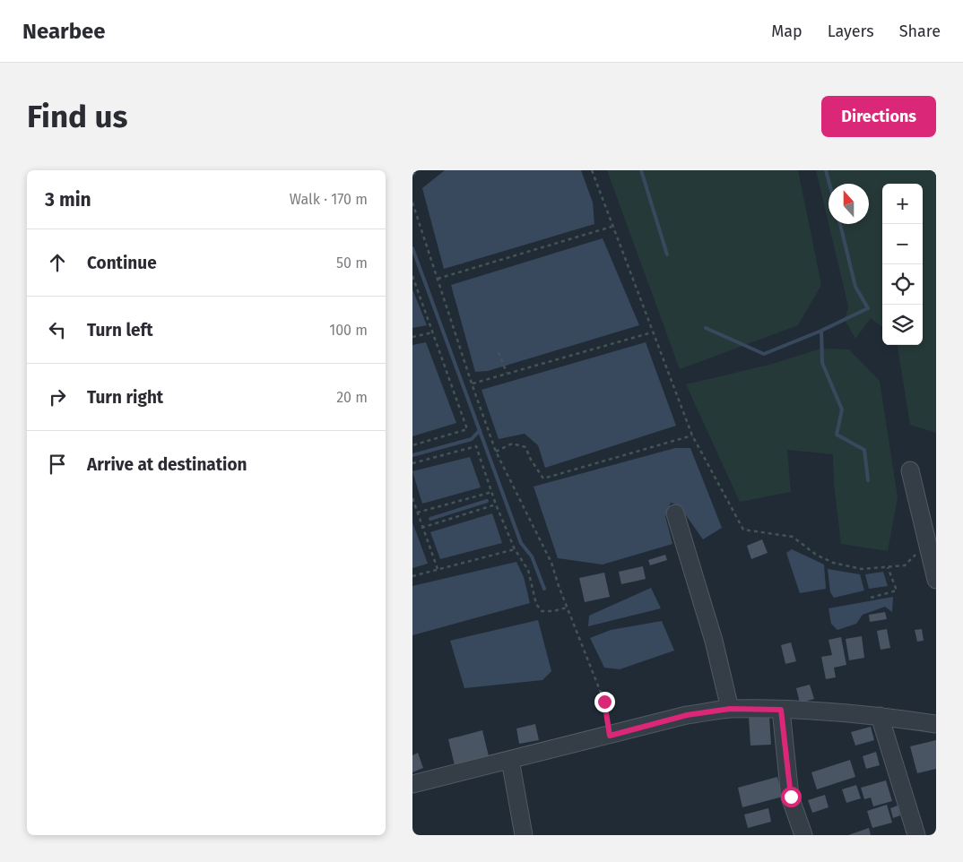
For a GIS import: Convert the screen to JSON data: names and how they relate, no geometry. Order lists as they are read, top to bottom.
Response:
{
  "north": "top",
  "page": {
    "header": "Nearbee",
    "nav": ["Map", "Layers", "Share"],
    "buttons": "Directions",
    "title": "Find us",
    "heading": ["3 min", "Walk · 170 m"],
    "map_buttons": ["+", "−"],
    "list": [
      ["Continue", "50 m"],
      ["Turn left", "100 m"],
      ["Turn right", "20 m"],
      "Arrive at destination"
    ]
  }
}
